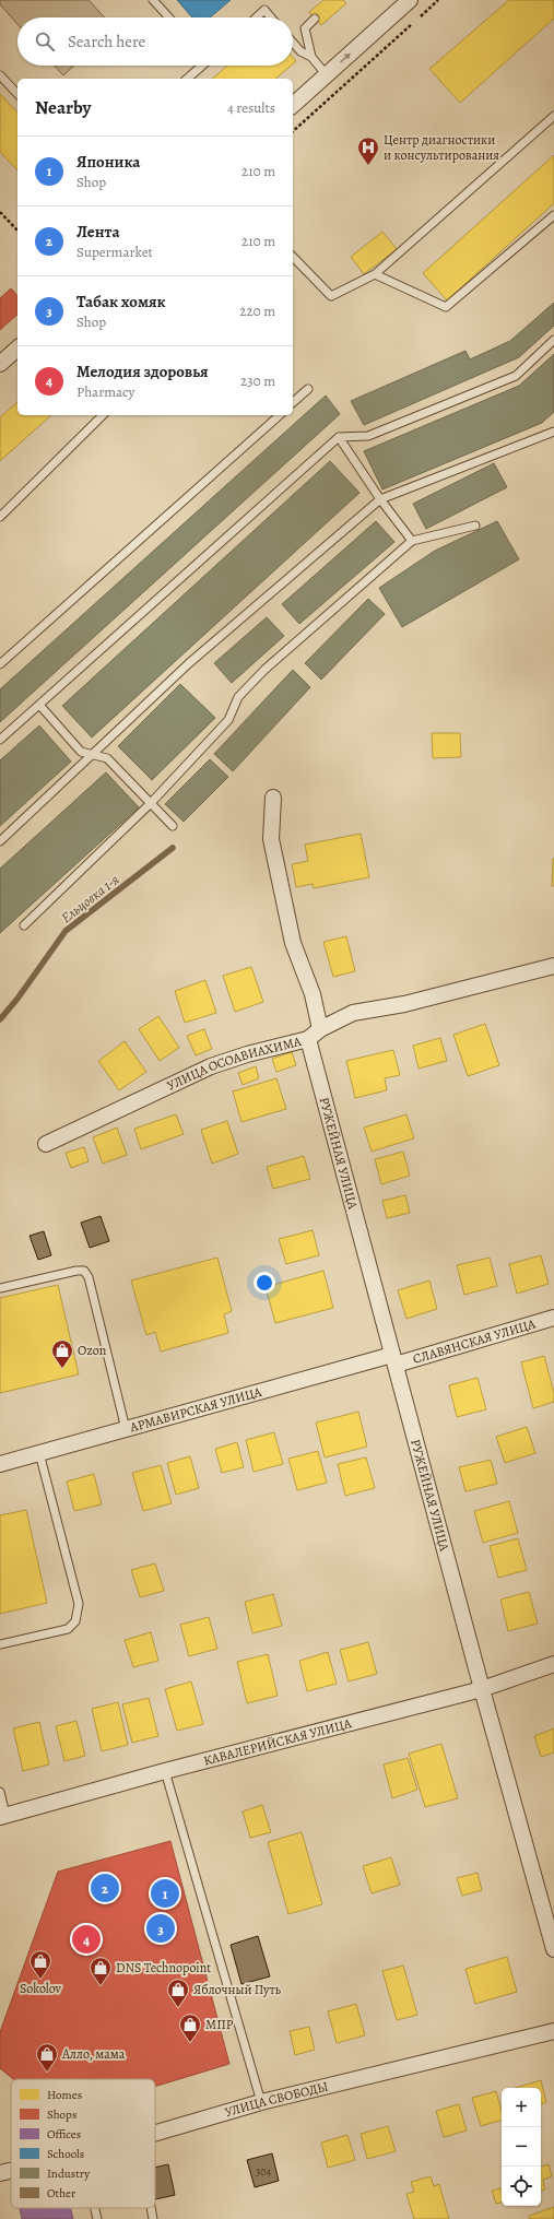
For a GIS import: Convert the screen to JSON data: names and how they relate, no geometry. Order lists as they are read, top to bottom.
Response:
{
  "streets": {
    "street": [
      "УЛИЦА ОСОАВИАХИМА",
      "РУЖЕЙНАЯ УЛИЦА",
      "СЛАВЯНСКАЯ УЛИЦА",
      "АРМАВИРСКАЯ УЛИЦА",
      "КАВАЛЕРИЙСКАЯ УЛИЦА",
      "УЛИЦА СВОБОДЫ"
    ]
  },
  "crossings": [
    ["УЛИЦА ОСОАВИАХИМА", "РУЖЕЙНАЯ УЛИЦА"],
    ["РУЖЕЙНАЯ УЛИЦА", "СЛАВЯНСКАЯ УЛИЦА"],
    ["РУЖЕЙНАЯ УЛИЦА", "АРМАВИРСКАЯ УЛИЦА"],
    ["РУЖЕЙНАЯ УЛИЦА", "КАВАЛЕРИЙСКАЯ УЛИЦА"],
    ["СЛАВЯНСКАЯ УЛИЦА", "АРМАВИРСКАЯ УЛИЦА"]
  ],
  "water": ["Ельцовка 1-я"],
  "places": {
    "hospital": ["Центр диагностики и консультирования"],
    "shop": [
      "Ozon",
      "Sokolov",
      "DNS Technopoint",
      "Яблочный Путь",
      "МПР",
      "Алло, мама"
    ]
  },
  "house_numbers": ["304"],
  "legend": [
    "Homes",
    "Shops",
    "Offices",
    "Schools",
    "Industry",
    "Other"
  ],
  "page": {
    "search": "Search here",
    "heading": ["Nearby", "4 results"],
    "list": [
      {
        "mark": "1",
        "name": "Японика",
        "note": "Shop",
        "value": "210 m"
      },
      {
        "mark": "2",
        "name": "Лента",
        "note": "Supermarket",
        "value": "210 m"
      },
      {
        "mark": "3",
        "name": "Табак хомяк",
        "note": "Shop",
        "value": "220 m"
      },
      {
        "mark": "4",
        "name": "Мелодия здоровья",
        "note": "Pharmacy",
        "value": "230 m"
      }
    ],
    "pins": [
      "2",
      "1",
      "3",
      "4"
    ],
    "map_buttons": ["+", "−"]
  }
}
